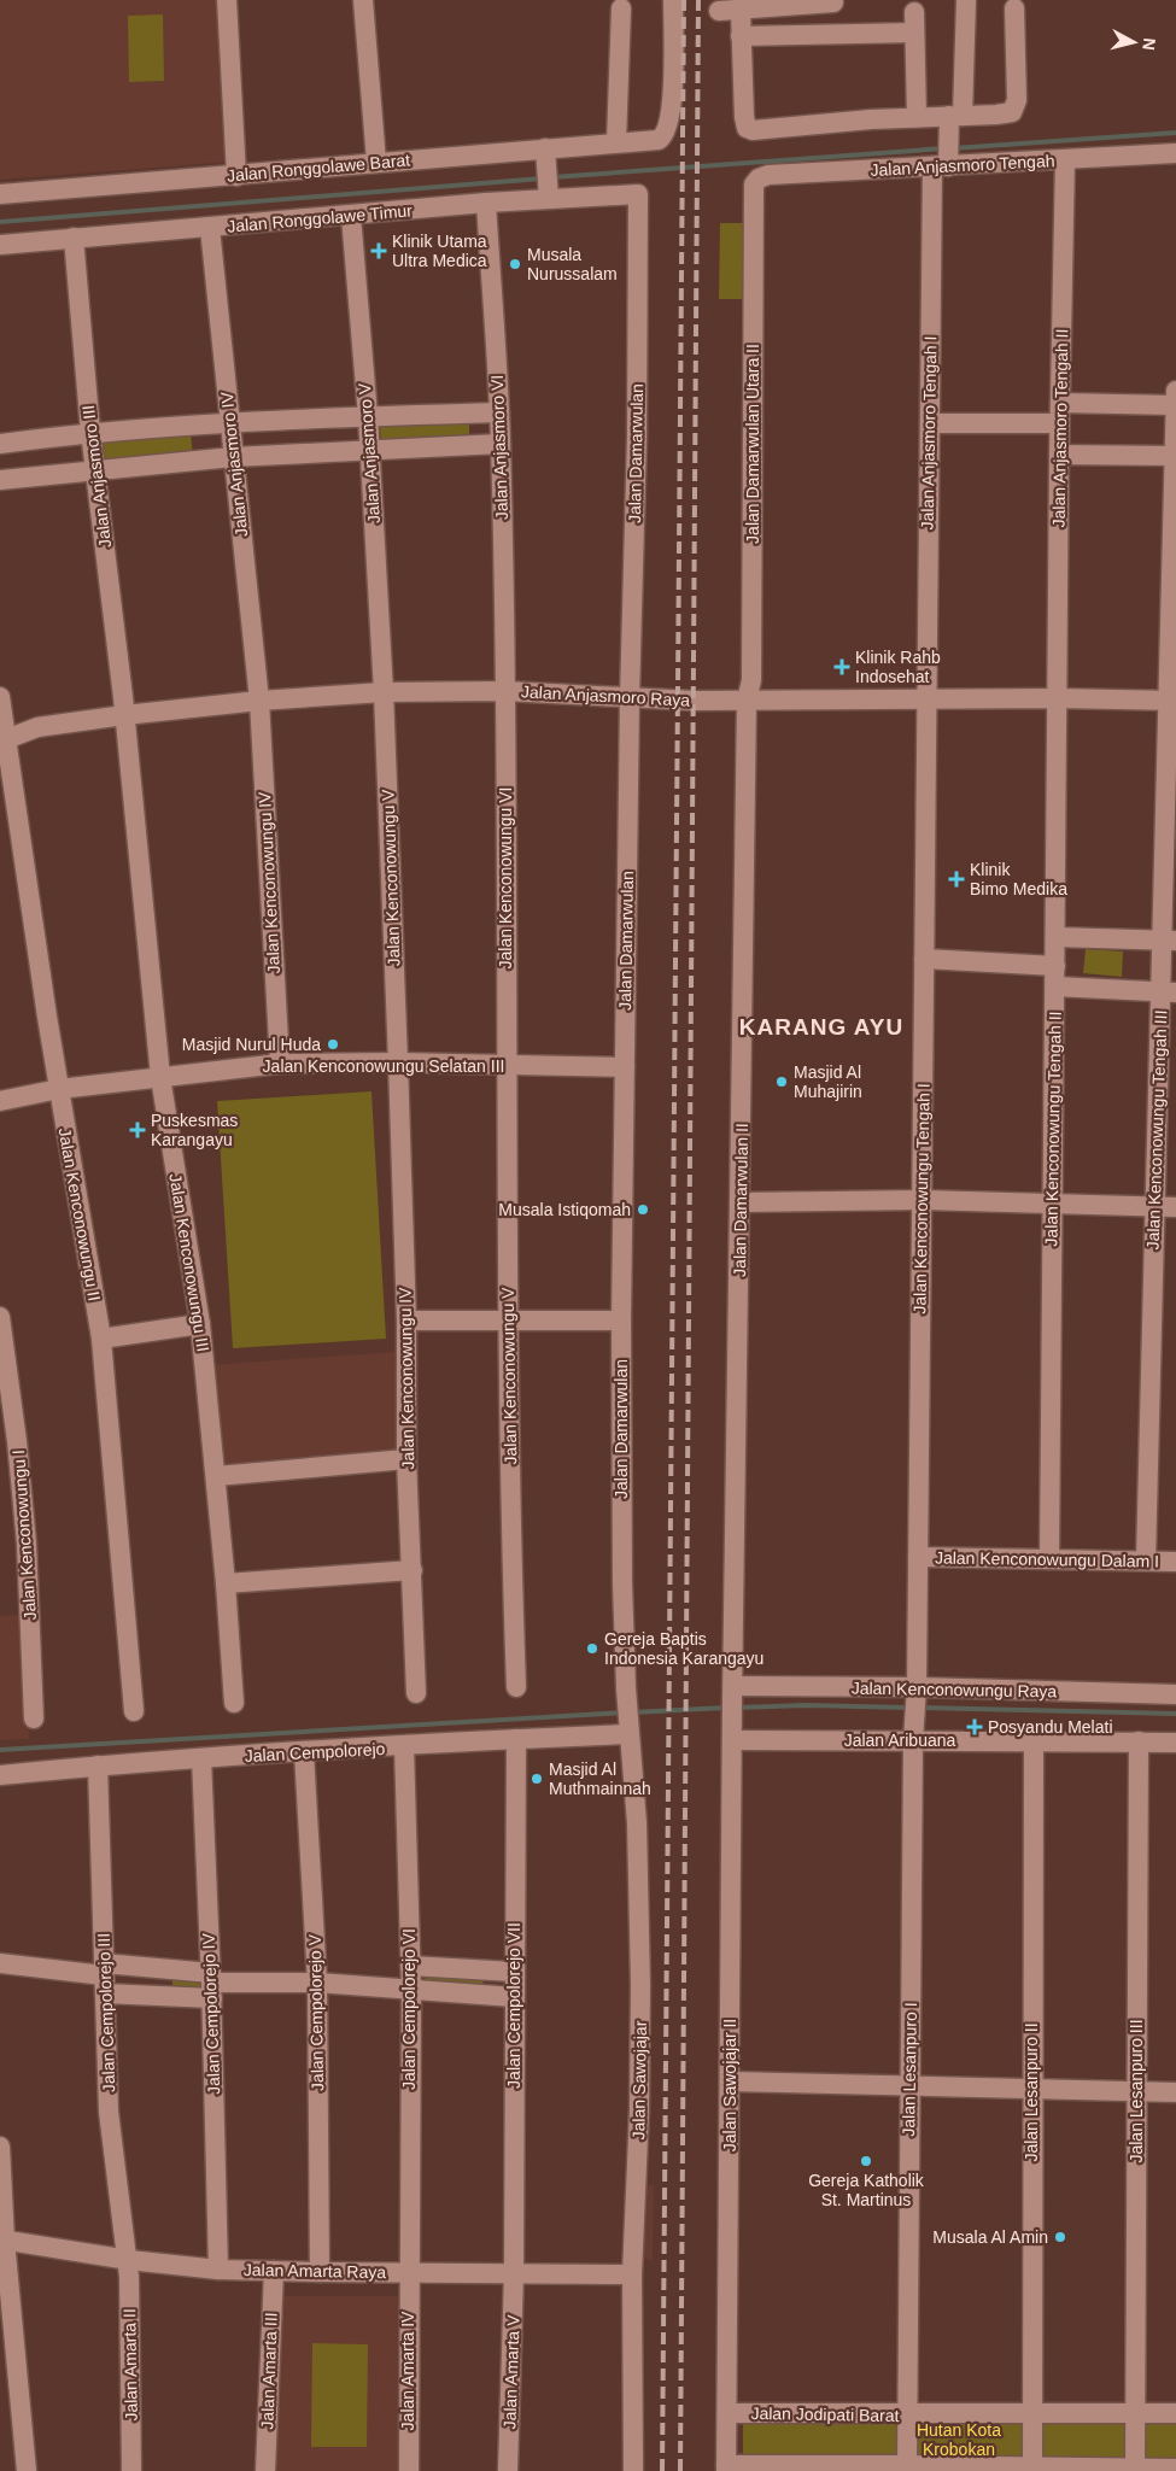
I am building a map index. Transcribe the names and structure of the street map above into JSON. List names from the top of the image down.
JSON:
{
  "streets": {
    "street": [
      "Jalan Anjasmoro Tengah",
      "Jalan Ronggolawe Barat",
      "Jalan Ronggolawe Timur",
      "Jalan Anjasmoro Tengah II",
      "Jalan Anjasmoro Tengah I",
      "Jalan Damarwulan Utara II",
      "Jalan Anjasmoro VI",
      "Jalan Anjasmoro V",
      "Jalan Damarwulan",
      "Jalan Anjasmoro IV",
      "Jalan Anjasmoro III",
      "Jalan Anjasmoro Raya",
      "Jalan Kenconowungu V",
      "Jalan Kenconowungu VI",
      "Jalan Kenconowungu IV",
      "Jalan Kenconowungu Selatan III",
      "Jalan Kenconowungu Tengah II",
      "Jalan Kenconowungu Tengah III",
      "Jalan Kenconowungu Tengah I",
      "Jalan Damarwulan II",
      "Jalan Kenconowungu II",
      "Jalan Kenconowungu III",
      "Jalan Kenconowungu I",
      "Jalan Kenconowungu Dalam I",
      "Jalan Kenconowungu Raya",
      "Jalan Aribuana",
      "Jalan Cempolorejo",
      "Jalan Cempolorejo VII",
      "Jalan Cempolorejo VI",
      "Jalan Cempolorejo III",
      "Jalan Cempolorejo V",
      "Jalan Cempolorejo IV",
      "Jalan Lesanpuro I",
      "Jalan Sawojajar",
      "Jalan Sawojajar II",
      "Jalan Lesanpuro III",
      "Jalan Lesanpuro II",
      "Jalan Amarta Raya",
      "Jalan Amarta II",
      "Jalan Amarta III",
      "Jalan Amarta IV",
      "Jalan Amarta V",
      "Jalan Jodipati Barat"
    ]
  },
  "crossings": [
    ["Jalan Anjasmoro Tengah", "Jalan Anjasmoro Tengah II"],
    ["Jalan Anjasmoro Tengah", "Jalan Anjasmoro Tengah I"],
    ["Jalan Anjasmoro Tengah", "Jalan Damarwulan Utara II"],
    ["Jalan Ronggolawe Timur", "Jalan Anjasmoro VI"],
    ["Jalan Ronggolawe Timur", "Jalan Anjasmoro V"],
    ["Jalan Ronggolawe Timur", "Jalan Damarwulan"],
    ["Jalan Ronggolawe Timur", "Jalan Anjasmoro IV"],
    ["Jalan Ronggolawe Timur", "Jalan Anjasmoro III"],
    ["Jalan Anjasmoro Tengah II", "Jalan Anjasmoro Raya"],
    ["Jalan Anjasmoro Tengah II", "Jalan Kenconowungu Tengah II"],
    ["Jalan Anjasmoro Tengah I", "Jalan Anjasmoro Raya"],
    ["Jalan Anjasmoro Tengah I", "Jalan Kenconowungu Tengah I"],
    ["Jalan Damarwulan Utara II", "Jalan Anjasmoro Raya"],
    ["Jalan Damarwulan Utara II", "Jalan Damarwulan II"],
    ["Jalan Anjasmoro VI", "Jalan Anjasmoro Raya"],
    ["Jalan Anjasmoro VI", "Jalan Kenconowungu VI"],
    ["Jalan Anjasmoro V", "Jalan Anjasmoro Raya"],
    ["Jalan Anjasmoro V", "Jalan Kenconowungu V"],
    ["Jalan Damarwulan", "Jalan Anjasmoro Raya"],
    ["Jalan Damarwulan", "Jalan Kenconowungu Selatan III"],
    ["Jalan Damarwulan", "Jalan Sawojajar"],
    ["Jalan Anjasmoro IV", "Jalan Anjasmoro Raya"],
    ["Jalan Anjasmoro IV", "Jalan Kenconowungu IV"],
    ["Jalan Anjasmoro III", "Jalan Anjasmoro Raya"],
    ["Jalan Anjasmoro III", "Jalan Kenconowungu III"],
    ["Jalan Anjasmoro Raya", "Jalan Kenconowungu V"],
    ["Jalan Anjasmoro Raya", "Jalan Kenconowungu VI"],
    ["Jalan Anjasmoro Raya", "Jalan Kenconowungu IV"],
    ["Jalan Anjasmoro Raya", "Jalan Kenconowungu Tengah II"],
    ["Jalan Anjasmoro Raya", "Jalan Kenconowungu Tengah III"],
    ["Jalan Anjasmoro Raya", "Jalan Kenconowungu Tengah I"],
    ["Jalan Anjasmoro Raya", "Jalan Damarwulan II"],
    ["Jalan Anjasmoro Raya", "Jalan Kenconowungu II"],
    ["Jalan Anjasmoro Raya", "Jalan Kenconowungu III"],
    ["Jalan Kenconowungu V", "Jalan Kenconowungu VI"],
    ["Jalan Kenconowungu V", "Jalan Kenconowungu IV"],
    ["Jalan Kenconowungu V", "Jalan Kenconowungu Selatan III"],
    ["Jalan Kenconowungu VI", "Jalan Kenconowungu Selatan III"],
    ["Jalan Kenconowungu IV", "Jalan Kenconowungu Selatan III"],
    ["Jalan Kenconowungu Selatan III", "Jalan Kenconowungu II"],
    ["Jalan Kenconowungu Selatan III", "Jalan Kenconowungu III"],
    ["Jalan Kenconowungu Tengah II", "Jalan Kenconowungu Dalam I"],
    ["Jalan Kenconowungu Tengah III", "Jalan Kenconowungu Dalam I"],
    ["Jalan Kenconowungu Tengah I", "Jalan Kenconowungu Dalam I"],
    ["Jalan Kenconowungu Tengah I", "Jalan Kenconowungu Raya"],
    ["Jalan Kenconowungu Tengah I", "Jalan Lesanpuro I"],
    ["Jalan Damarwulan II", "Jalan Kenconowungu Raya"],
    ["Jalan Damarwulan II", "Jalan Sawojajar II"],
    ["Jalan Kenconowungu Raya", "Jalan Lesanpuro I"],
    ["Jalan Kenconowungu Raya", "Jalan Sawojajar II"],
    ["Jalan Aribuana", "Jalan Lesanpuro I"],
    ["Jalan Aribuana", "Jalan Sawojajar II"],
    ["Jalan Aribuana", "Jalan Lesanpuro III"],
    ["Jalan Aribuana", "Jalan Lesanpuro II"],
    ["Jalan Cempolorejo", "Jalan Cempolorejo VII"],
    ["Jalan Cempolorejo", "Jalan Cempolorejo VI"],
    ["Jalan Cempolorejo", "Jalan Cempolorejo III"],
    ["Jalan Cempolorejo", "Jalan Cempolorejo V"],
    ["Jalan Cempolorejo", "Jalan Cempolorejo IV"],
    ["Jalan Cempolorejo", "Jalan Sawojajar"],
    ["Jalan Cempolorejo VII", "Jalan Amarta Raya"],
    ["Jalan Cempolorejo VII", "Jalan Amarta V"],
    ["Jalan Cempolorejo VI", "Jalan Amarta Raya"],
    ["Jalan Cempolorejo VI", "Jalan Amarta IV"],
    ["Jalan Cempolorejo III", "Jalan Amarta Raya"],
    ["Jalan Cempolorejo III", "Jalan Amarta II"],
    ["Jalan Cempolorejo V", "Jalan Amarta Raya"],
    ["Jalan Cempolorejo IV", "Jalan Amarta Raya"],
    ["Jalan Lesanpuro I", "Jalan Jodipati Barat"],
    ["Jalan Sawojajar", "Jalan Amarta Raya"],
    ["Jalan Sawojajar II", "Jalan Jodipati Barat"],
    ["Jalan Lesanpuro III", "Jalan Jodipati Barat"],
    ["Jalan Lesanpuro II", "Jalan Jodipati Barat"],
    ["Jalan Amarta Raya", "Jalan Amarta II"],
    ["Jalan Amarta Raya", "Jalan Amarta III"],
    ["Jalan Amarta Raya", "Jalan Amarta IV"],
    ["Jalan Amarta Raya", "Jalan Amarta V"]
  ],
  "districts": ["KARANG AYU"],
  "parks": ["Hutan Kota Krobokan"],
  "places": {
    "health": [
      "Klinik Utama Ultra Medica",
      "Klinik Rahb Indosehat",
      "Klinik Bimo Medika",
      "Puskesmas Karangayu",
      "Posyandu Melati"
    ],
    "other": [
      "Musala Nurussalam",
      "Masjid Nurul Huda",
      "Masjid Al Muhajirin",
      "Musala Istiqomah",
      "Gereja Baptis Indonesia Karangayu",
      "Masjid Al Muthmainnah",
      "Gereja Katholik St. Martinus",
      "Musala Al Amin"
    ]
  },
  "north": "right"
}
